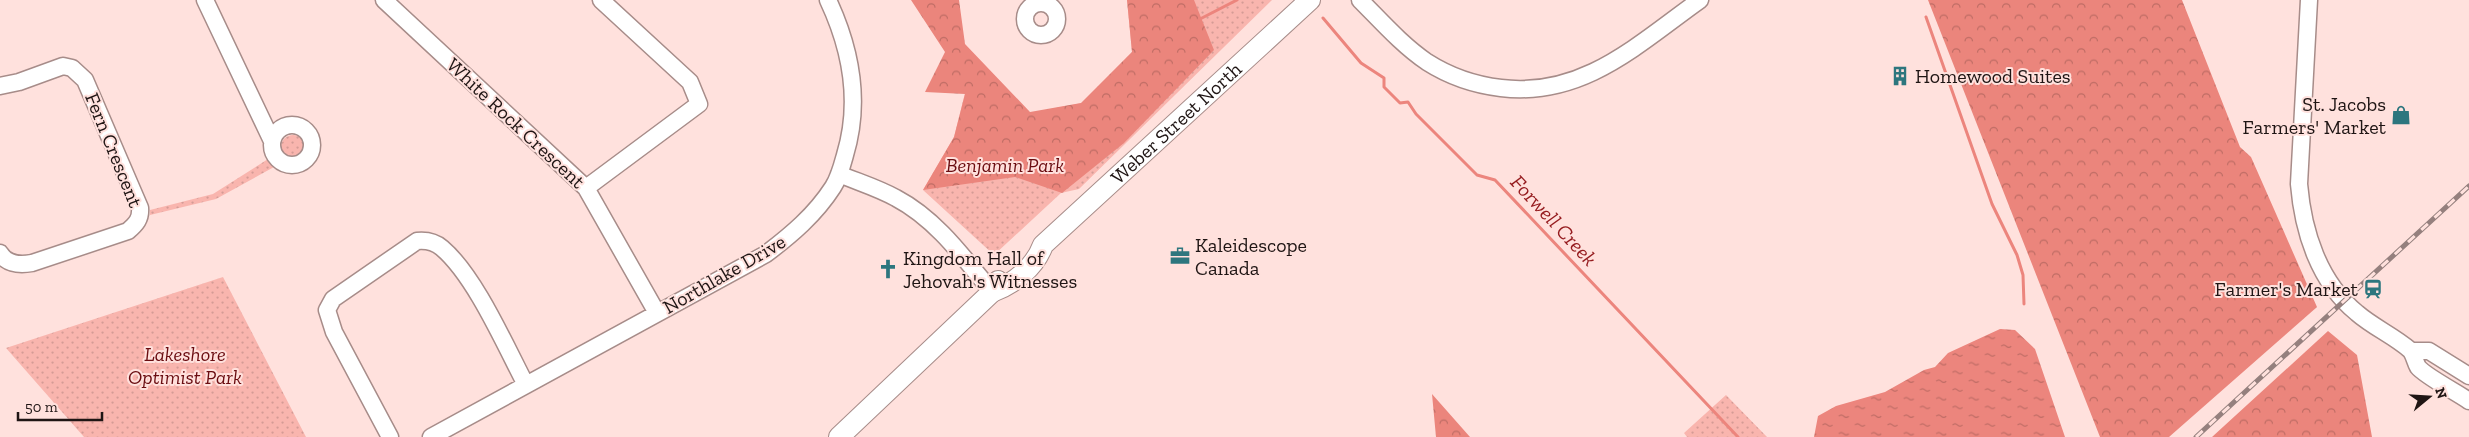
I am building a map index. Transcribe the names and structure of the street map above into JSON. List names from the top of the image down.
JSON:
{
  "streets": {
    "main road": ["Weber Street North"],
    "street": ["White Rock Crescent", "Fern Crescent", "Northlake Drive"]
  },
  "crossings": [
    ["White Rock Crescent", "Northlake Drive"]
  ],
  "water": ["Forwell Creek"],
  "parks": ["Benjamin Park", "Lakeshore Optimist Park"],
  "places": {
    "building": ["Homewood Suites"],
    "shop": ["St. Jacobs Farmers' Market"],
    "office": ["Kaleidescope Canada"],
    "church": ["Kingdom Hall of Jehovah's Witnesses"],
    "station": ["Farmer's Market"]
  },
  "scale_bar": "50 m",
  "north": "right"
}
